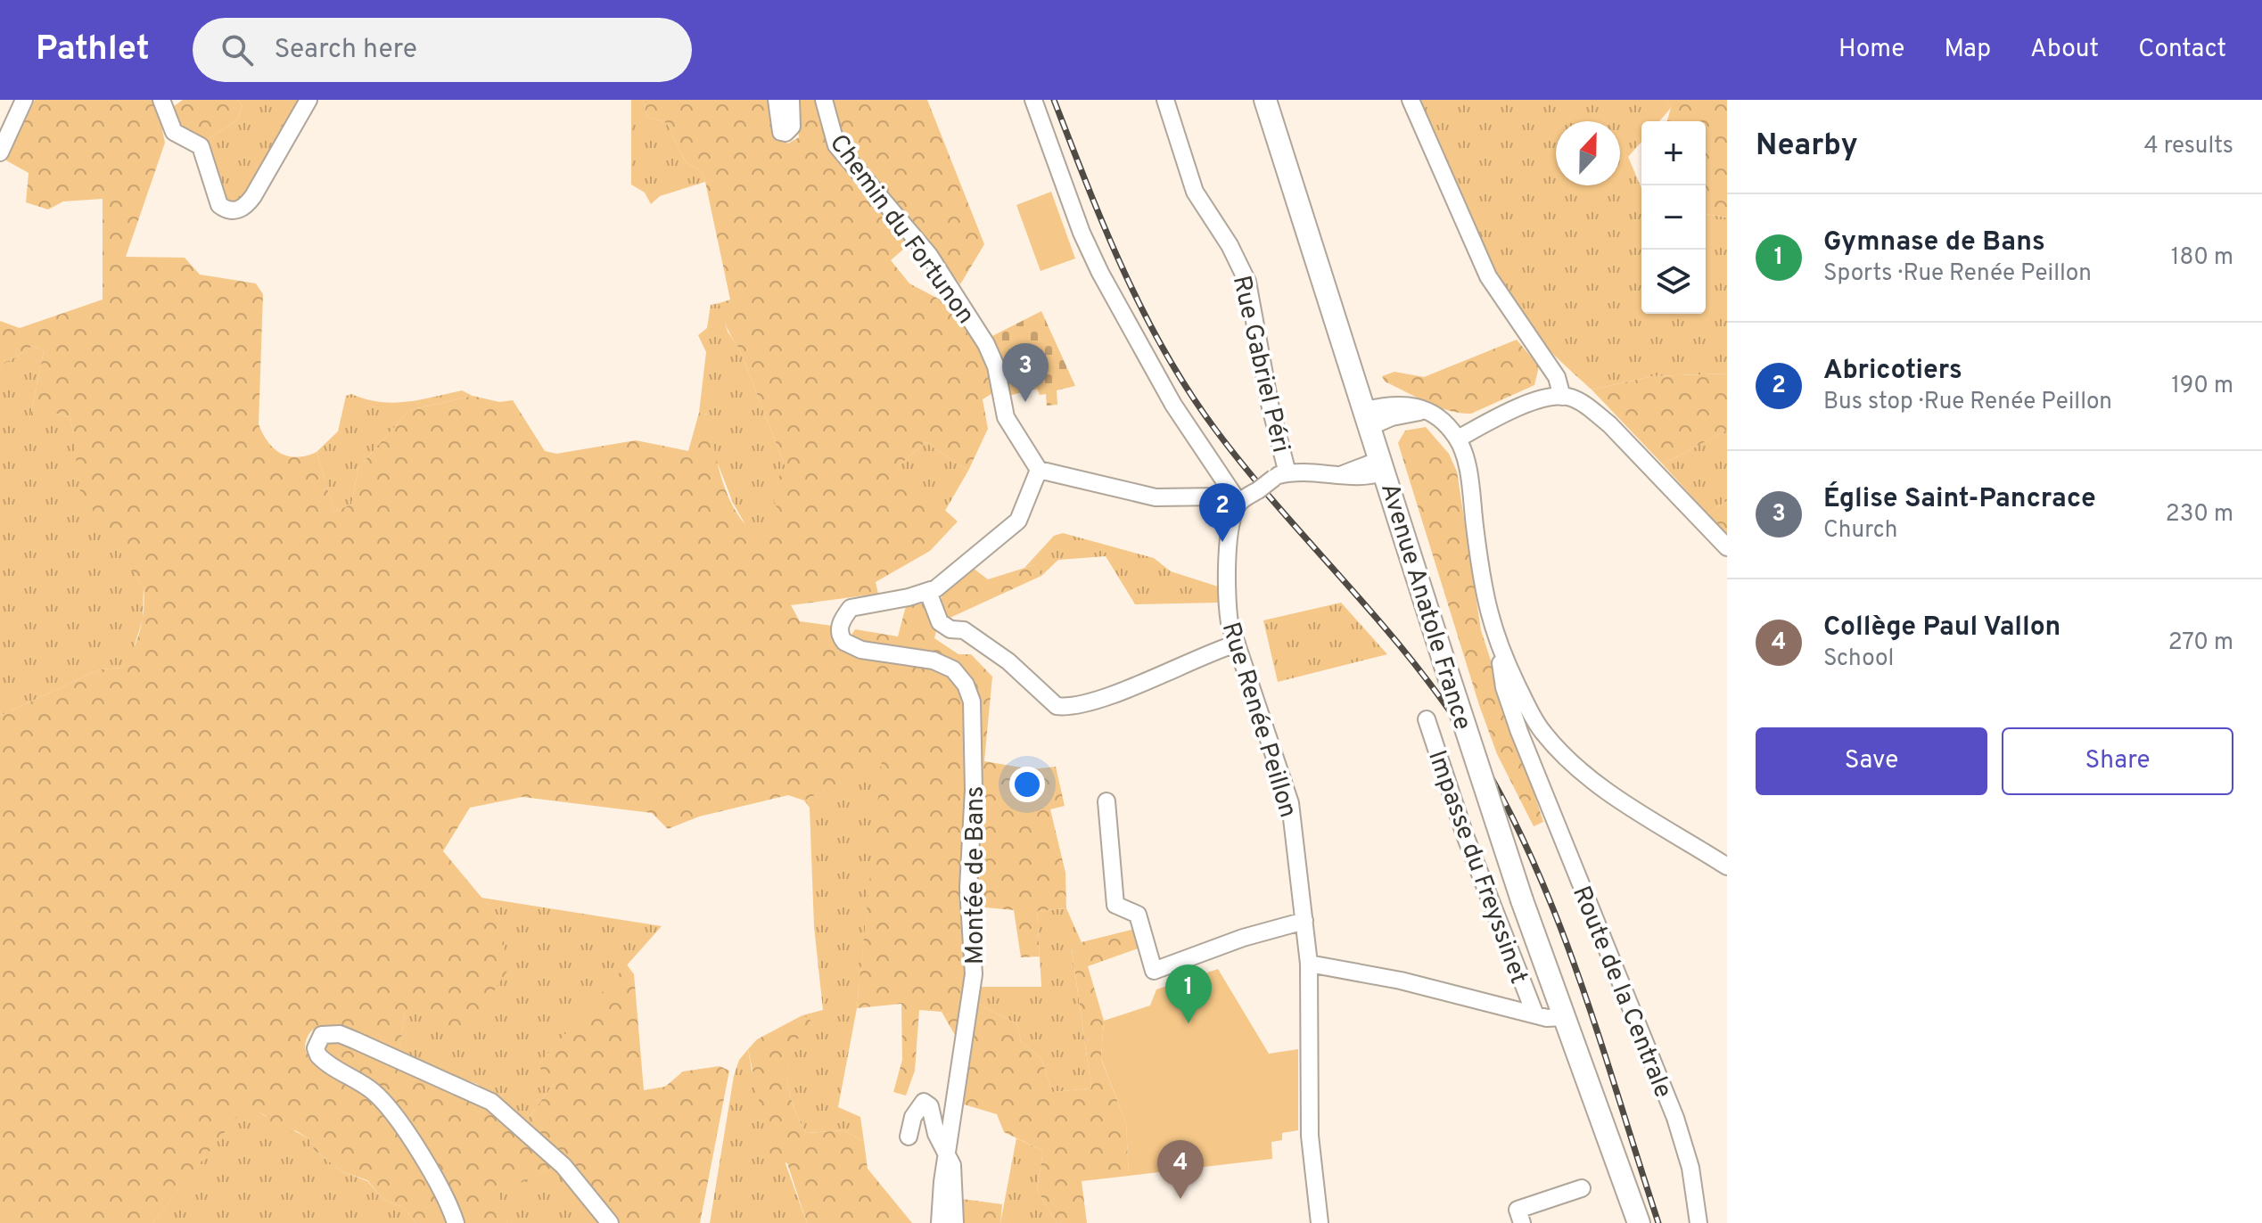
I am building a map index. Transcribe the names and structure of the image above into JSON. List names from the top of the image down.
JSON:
{
  "streets": {
    "main road": ["Avenue Anatole France"],
    "street": [
      "Chemin du Fortunon",
      "Rue Gabriel Péri",
      "Rue Renée Peillon",
      "Impasse du Freyssinet",
      "Montée de Bans",
      "Route de la Centrale"
    ]
  },
  "north": "top",
  "page": {
    "header": "Pathlet",
    "search": "Search here",
    "nav": [
      "Home",
      "Map",
      "About",
      "Contact"
    ],
    "heading": ["Nearby", "4 results"],
    "map_buttons": ["+", "−"],
    "list": [
      {
        "mark": "1",
        "name": "Gymnase de Bans",
        "note": "Sports · Rue Renée Peillon",
        "value": "180 m"
      },
      {
        "mark": "2",
        "name": "Abricotiers",
        "note": "Bus stop · Rue Renée Peillon",
        "value": "190 m"
      },
      {
        "mark": "3",
        "name": "Église Saint-Pancrace",
        "note": "Church",
        "value": "230 m"
      },
      {
        "mark": "4",
        "name": "Collège Paul Vallon",
        "note": "School",
        "value": "270 m"
      }
    ],
    "pins": [
      "3",
      "2",
      "1",
      "4"
    ],
    "buttons": ["Save", "Share"]
  }
}
